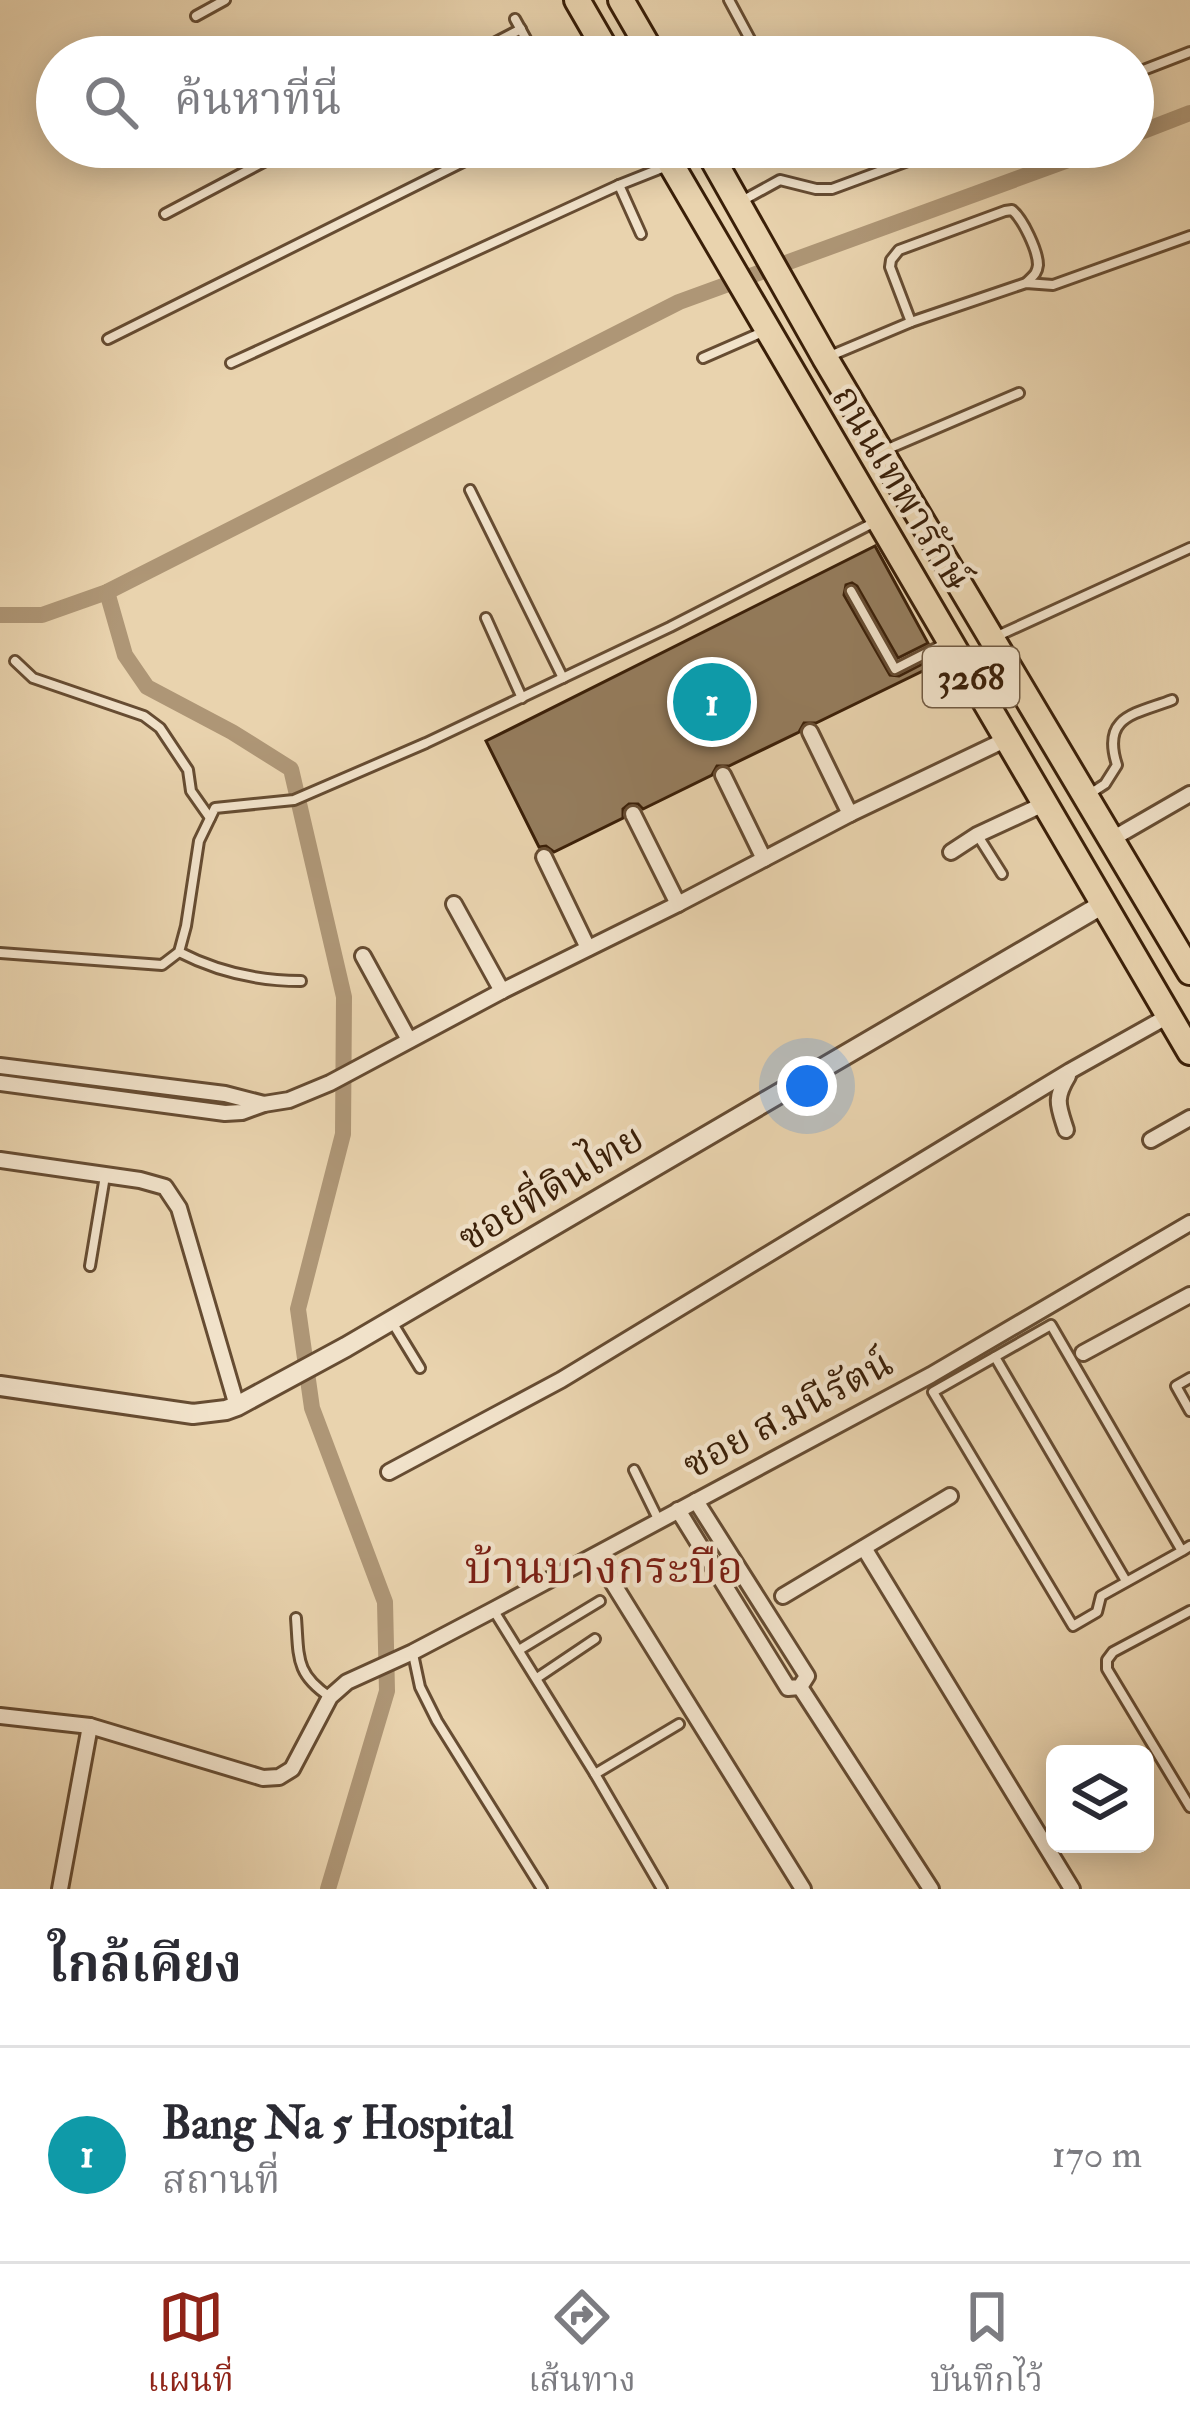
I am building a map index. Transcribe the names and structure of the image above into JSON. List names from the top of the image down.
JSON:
{
  "streets": {
    "main road": ["ถนนเทพารักษ์", "3268"],
    "street": ["ซอยที่ดินไทย", "ซอย ส.มนีรัตน์"]
  },
  "crossings": [
    ["ถนนเทพารักษ์", "ซอยที่ดินไทย"]
  ],
  "districts": ["บ้านบางกระบือ"],
  "page": {
    "search": "ค้นหาที่นี่",
    "pins": "1",
    "heading": "ใกล้เคียง",
    "list": [
      {
        "mark": "1",
        "name": "Bang Na 5 Hospital",
        "note": "สถานที่",
        "value": "170 m"
      }
    ],
    "nav": ["แผนที่", "เส้นทาง", "บันทึกไว้"]
  }
}
